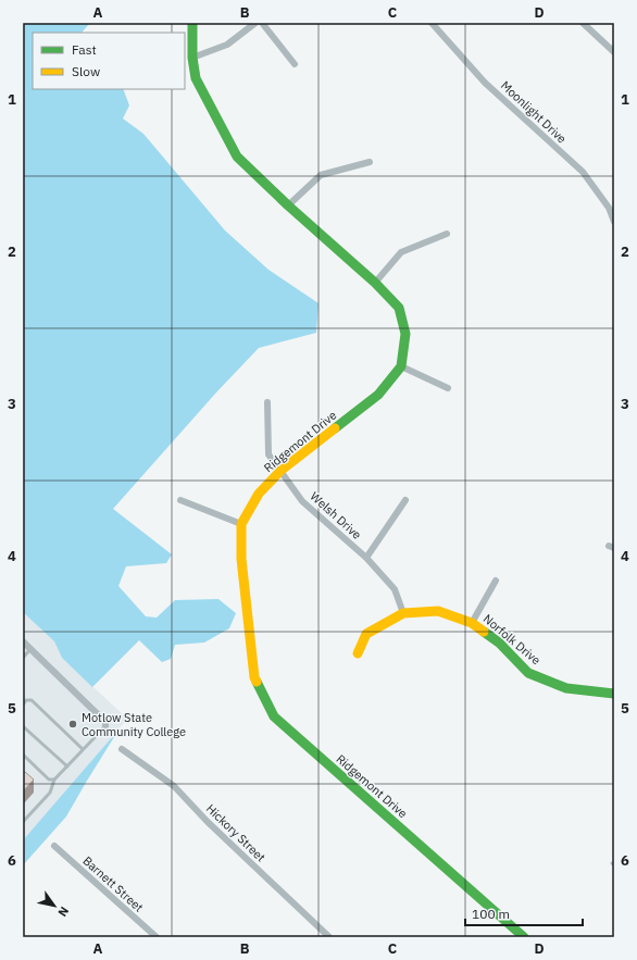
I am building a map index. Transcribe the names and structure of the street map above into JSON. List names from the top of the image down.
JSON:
{
  "streets": {
    "street": [
      "Moonlight Drive",
      "Ridgemont Drive",
      "Welsh Drive",
      "Norfolk Drive",
      "Hickory Street",
      "Barnett Street"
    ]
  },
  "crossings": [
    ["Ridgemont Drive", "Welsh Drive"],
    ["Welsh Drive", "Norfolk Drive"]
  ],
  "places": ["Motlow State Community College"],
  "legend": ["Fast", "Slow"],
  "scale_bar": "100 m",
  "north": "bottom right",
  "grid": {
    "columns": [
      "A",
      "B",
      "C",
      "D"
    ],
    "rows": [
      "1",
      "2",
      "3",
      "4",
      "5",
      "6"
    ]
  }
}
